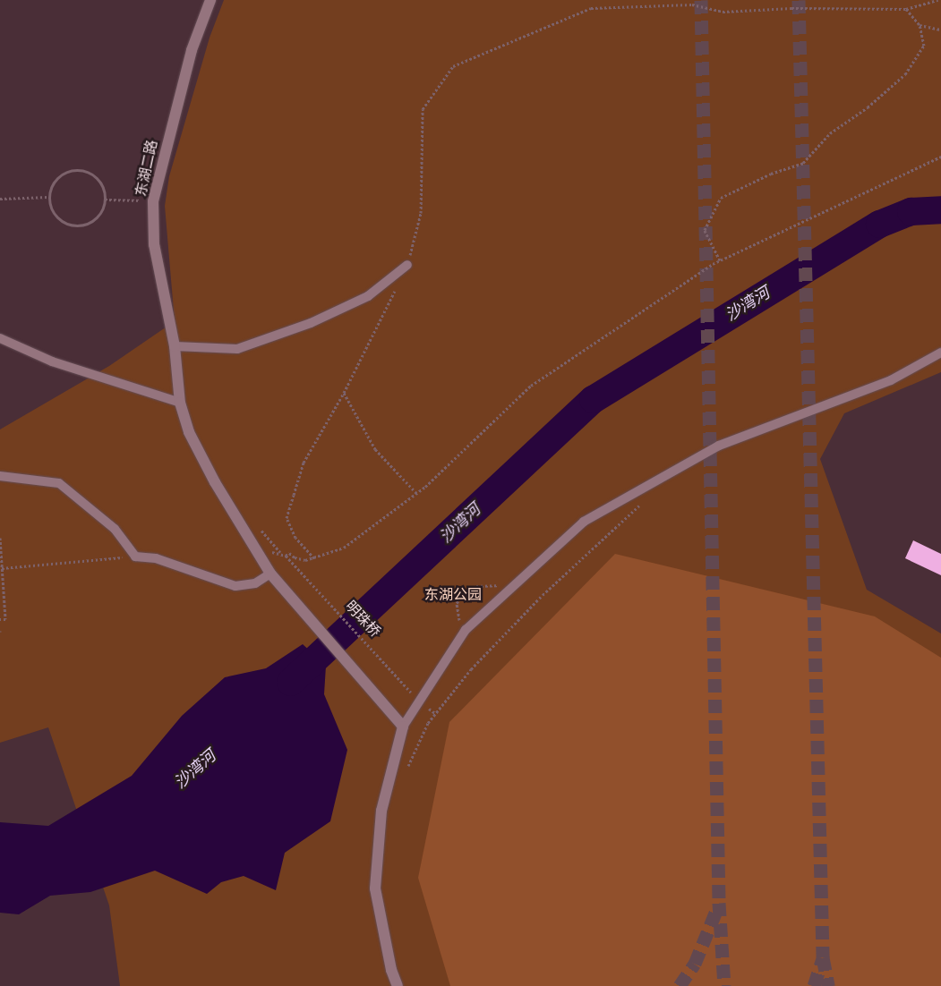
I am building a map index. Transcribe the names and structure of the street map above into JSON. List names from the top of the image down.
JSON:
{
  "streets": {
    "street": ["东湖二路"],
    "path": ["明珠桥"]
  },
  "water": ["沙湾河"],
  "parks": ["东湖公园"]
}
